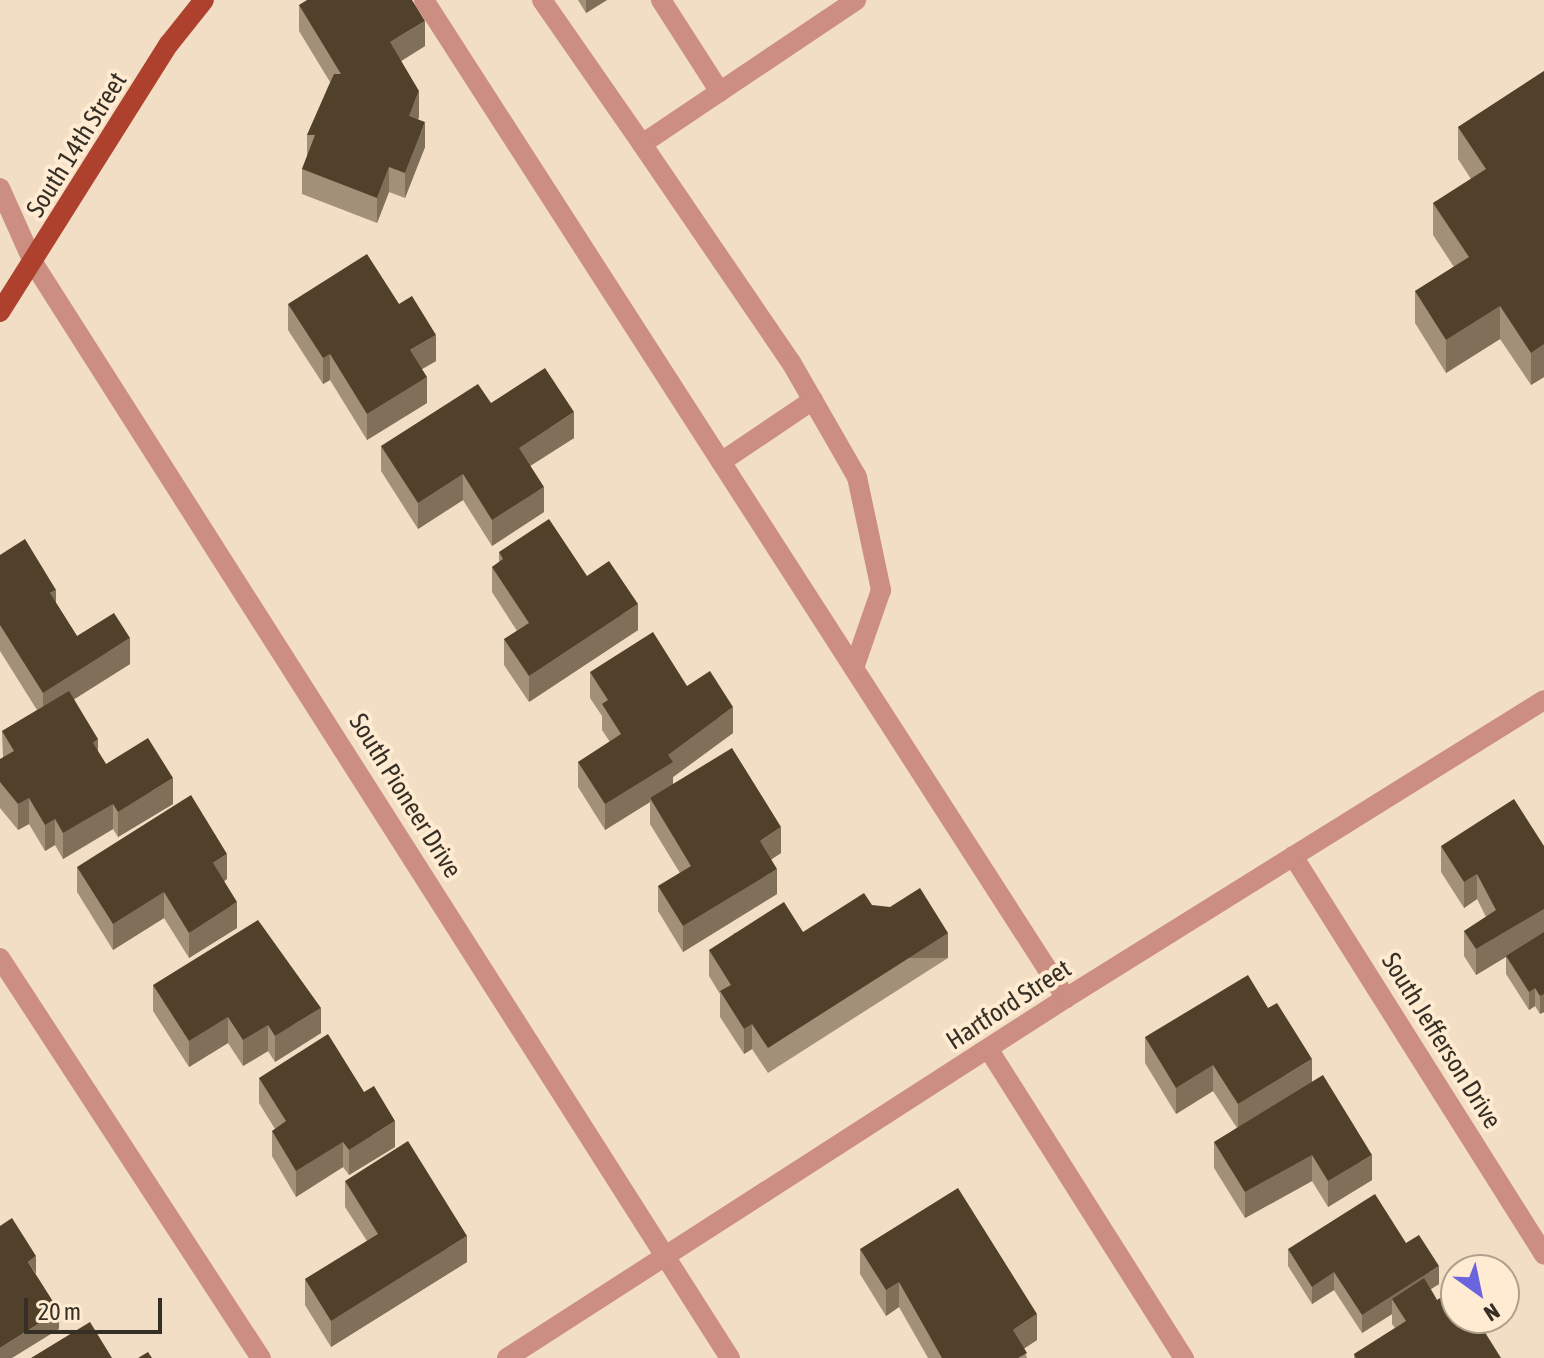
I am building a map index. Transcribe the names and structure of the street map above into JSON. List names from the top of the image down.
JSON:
{
  "streets": {
    "main road": ["South 14th Street"],
    "street": ["South Pioneer Drive", "Hartford Street", "South Jefferson Drive"]
  },
  "crossings": [
    ["South 14th Street", "South Pioneer Drive"],
    ["South Pioneer Drive", "Hartford Street"],
    ["Hartford Street", "South Jefferson Drive"]
  ],
  "scale_bar": "20 m",
  "north": "bottom right"
}
